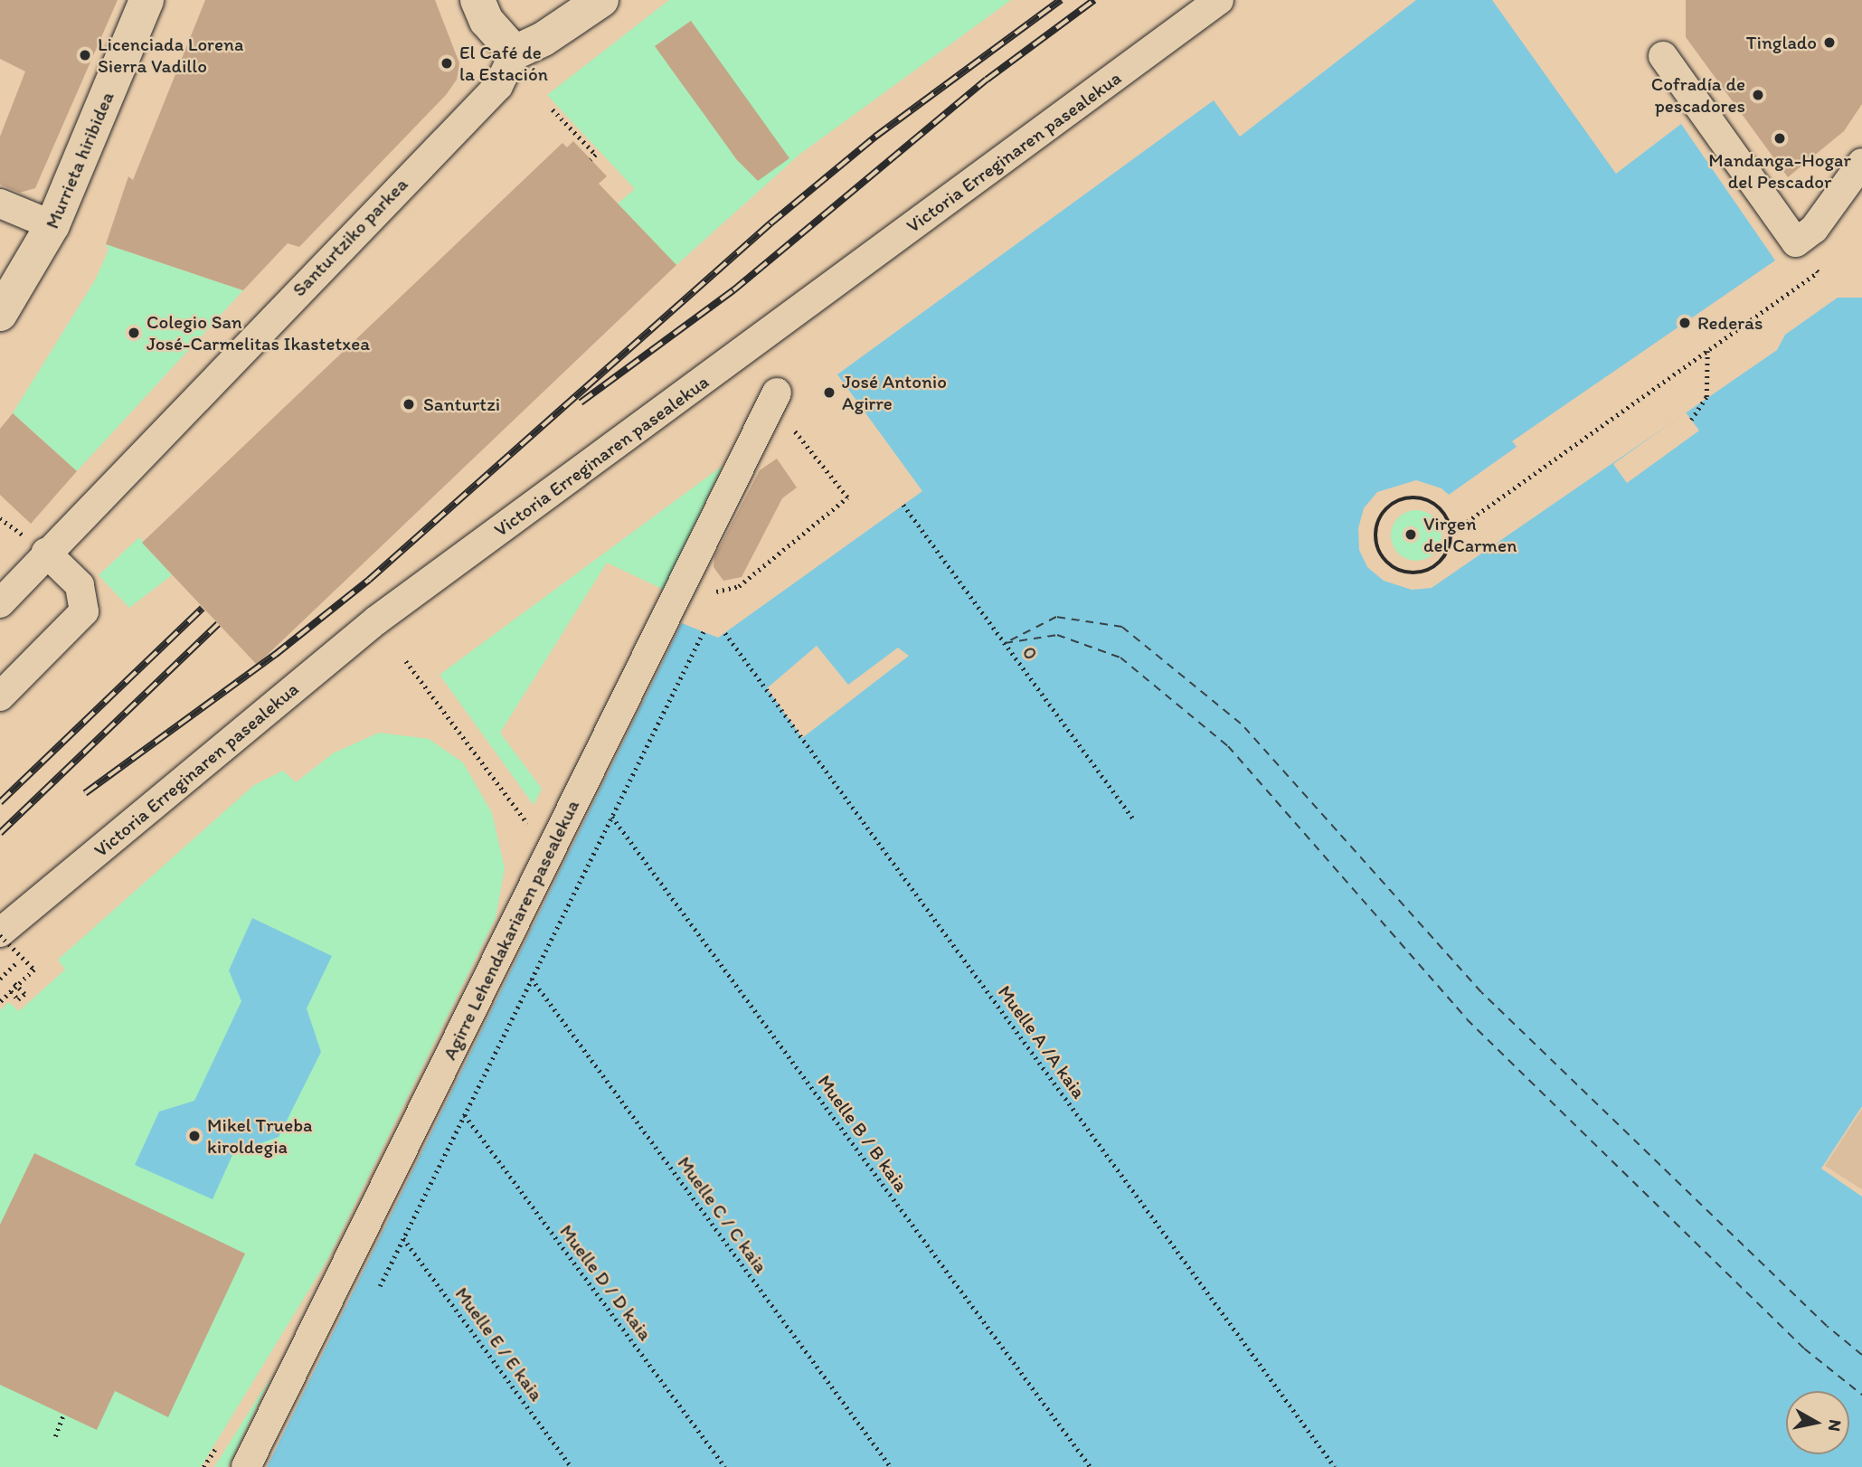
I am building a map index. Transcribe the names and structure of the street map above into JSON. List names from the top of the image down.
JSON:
{
  "streets": {
    "street": [
      "Victoria Erreginaren pasealekua",
      "Murrieta hiribidea",
      "Santurtziko parkea",
      "Agirre Lehendakariaren pasealekua"
    ],
    "path": [
      "0",
      "Muelle A /A kaia",
      "Muelle B / B kaia",
      "Muelle C / C kaia",
      "Muelle D / D kaia",
      "Muelle E / E kaia"
    ]
  },
  "places": [
    "Tinglado",
    "Licenciada Lorena Sierra Vadillo",
    "El Café de la Estación",
    "Cofradía de pescadores",
    "Mandanga-Hogar del Pescador",
    "Rederas",
    "Colegio San José-Carmelitas Ikastetxea",
    "José Antonio Agirre",
    "Santurtzi",
    "Virgen del Carmen",
    "Mikel Trueba kiroldegia"
  ],
  "north": "right"
}
